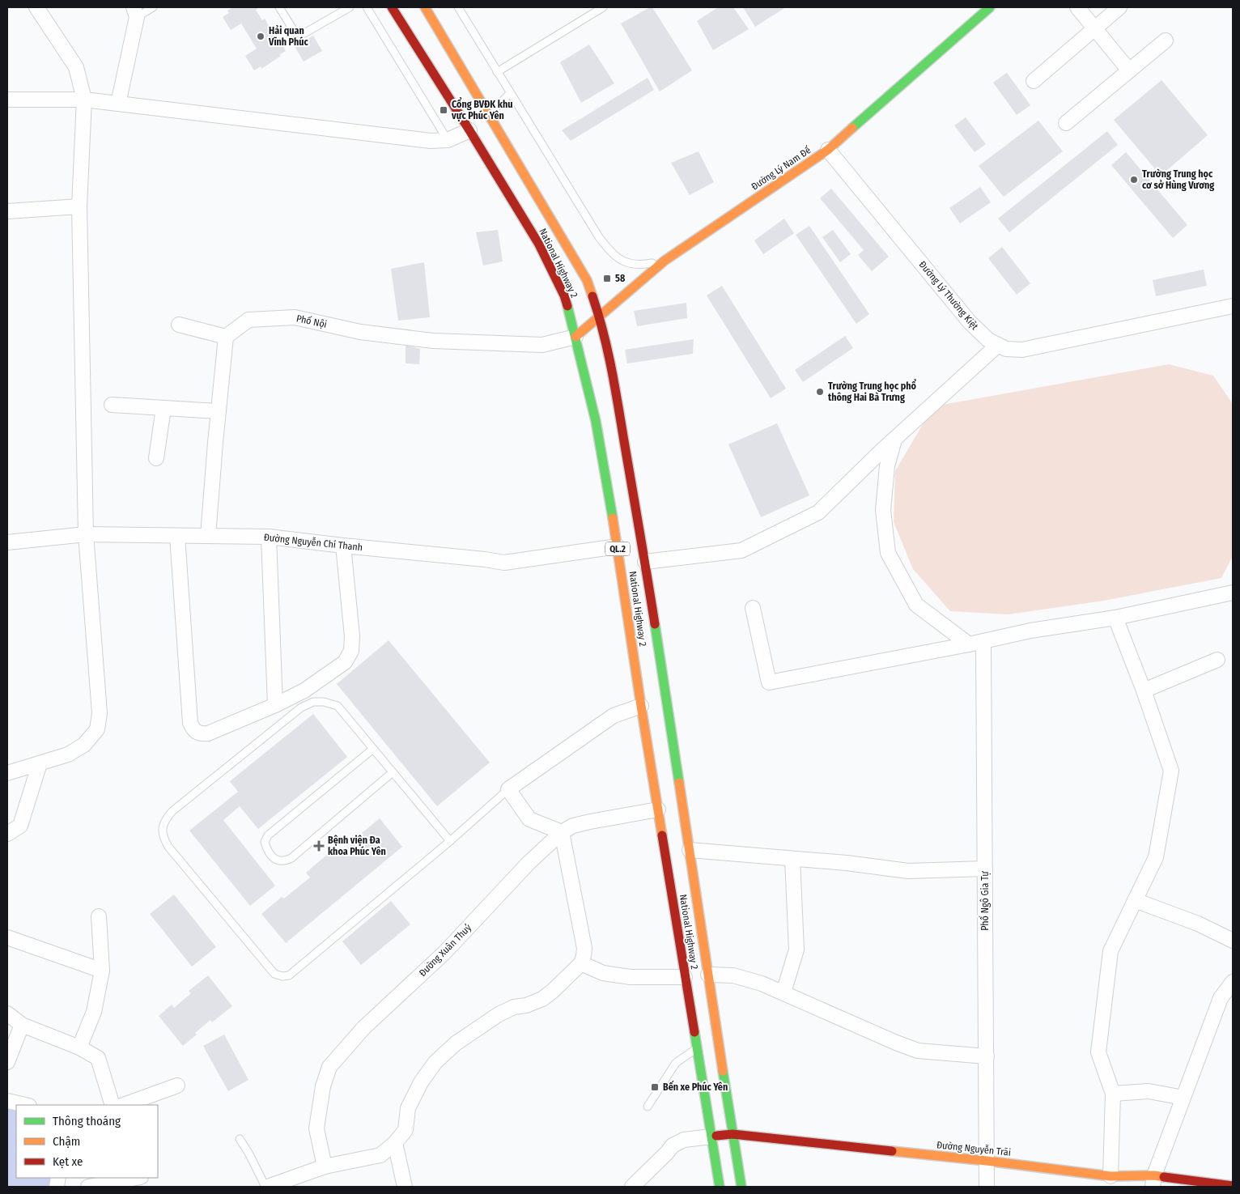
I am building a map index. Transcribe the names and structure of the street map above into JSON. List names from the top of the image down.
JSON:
{
  "streets": {
    "main road": [
      "Đường Lý Nam Đế",
      "National Highway 2",
      "QL.2",
      "Đường Nguyễn Trãi"
    ],
    "street": [
      "Đường Lý Thường Kiệt",
      "Phố Nội",
      "Đường Nguyễn Chí Thanh",
      "Phố Ngô Gia Tự",
      "Đường Xuân Thuỷ"
    ]
  },
  "crossings": [
    ["Đường Lý Nam Đế", "National Highway 2"],
    ["Đường Lý Nam Đế", "Đường Lý Thường Kiệt"],
    ["Đường Lý Nam Đế", "Phố Nội"],
    ["National Highway 2", "Phố Nội"],
    ["National Highway 2", "Đường Nguyễn Chí Thanh"],
    ["National Highway 2", "Đường Xuân Thuỷ"],
    ["National Highway 2", "Đường Nguyễn Trãi"],
    ["Phố Ngô Gia Tự", "Đường Nguyễn Trãi"]
  ],
  "places": {
    "other": ["Hải quan Vĩnh Phúc", "Trường Trung học cơ sở Hùng Vương", "Trường Trung học phổ thông Hai Bà Trưng"],
    "transit": ["Cổng BVĐK khu vực Phúc Yên", "58", "Bến xe Phúc Yên"],
    "health": ["Bệnh viện Đa khoa Phúc Yên"]
  },
  "legend": ["Thông thoáng", "Chậm", "Kẹt xe"]
}
